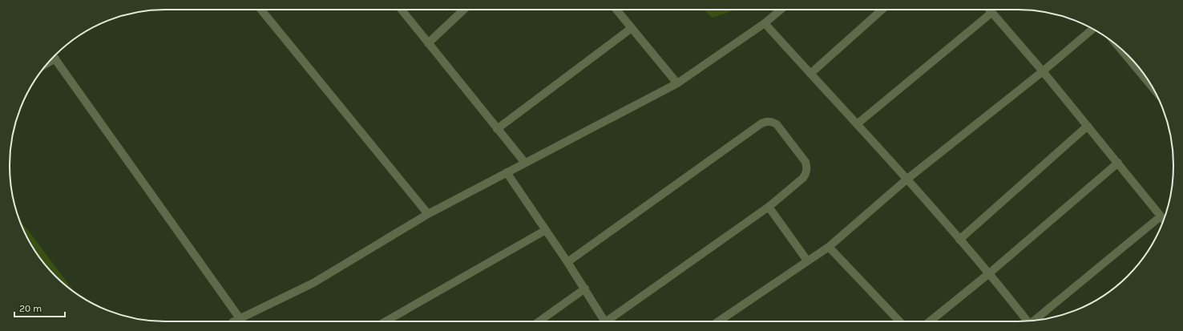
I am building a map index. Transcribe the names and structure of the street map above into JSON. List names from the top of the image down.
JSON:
{
  "scale_bar": "20 m"
}
